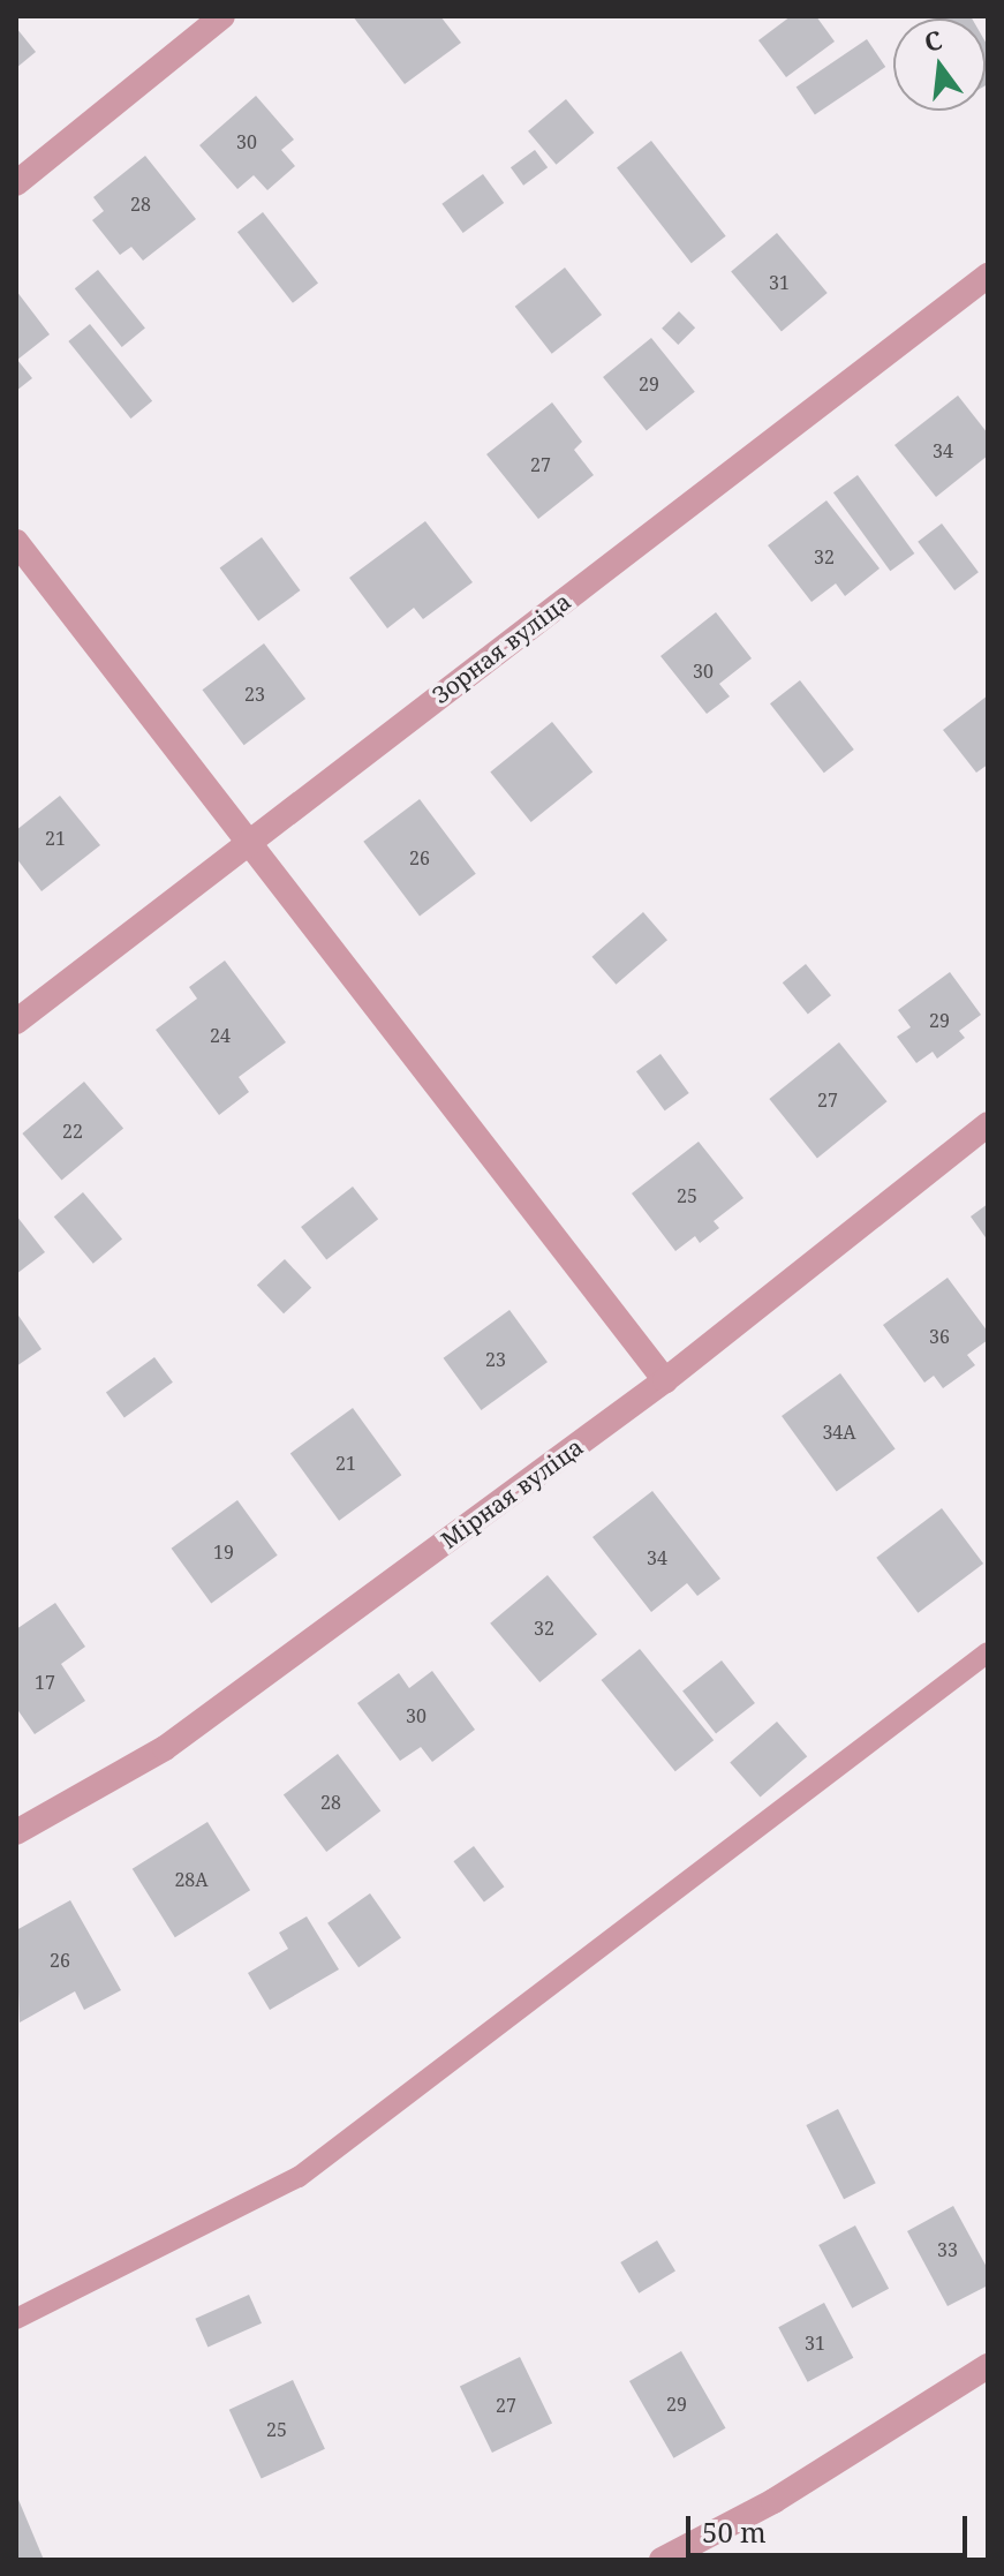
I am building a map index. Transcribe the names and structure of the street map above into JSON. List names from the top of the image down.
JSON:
{
  "streets": {
    "street": ["Зорная вуліца", "Мірная вуліца"]
  },
  "house_numbers": [
    "30",
    "28",
    "31",
    "29",
    "34",
    "27",
    "32",
    "30",
    "23",
    "21",
    "26",
    "29",
    "24",
    "27",
    "22",
    "25",
    "36",
    "23",
    "34А",
    "21",
    "19",
    "34",
    "32",
    "17",
    "30",
    "28",
    "28А",
    "26",
    "33",
    "31",
    "29",
    "27",
    "25"
  ],
  "scale_bar": "50 m",
  "north": "top"
}
